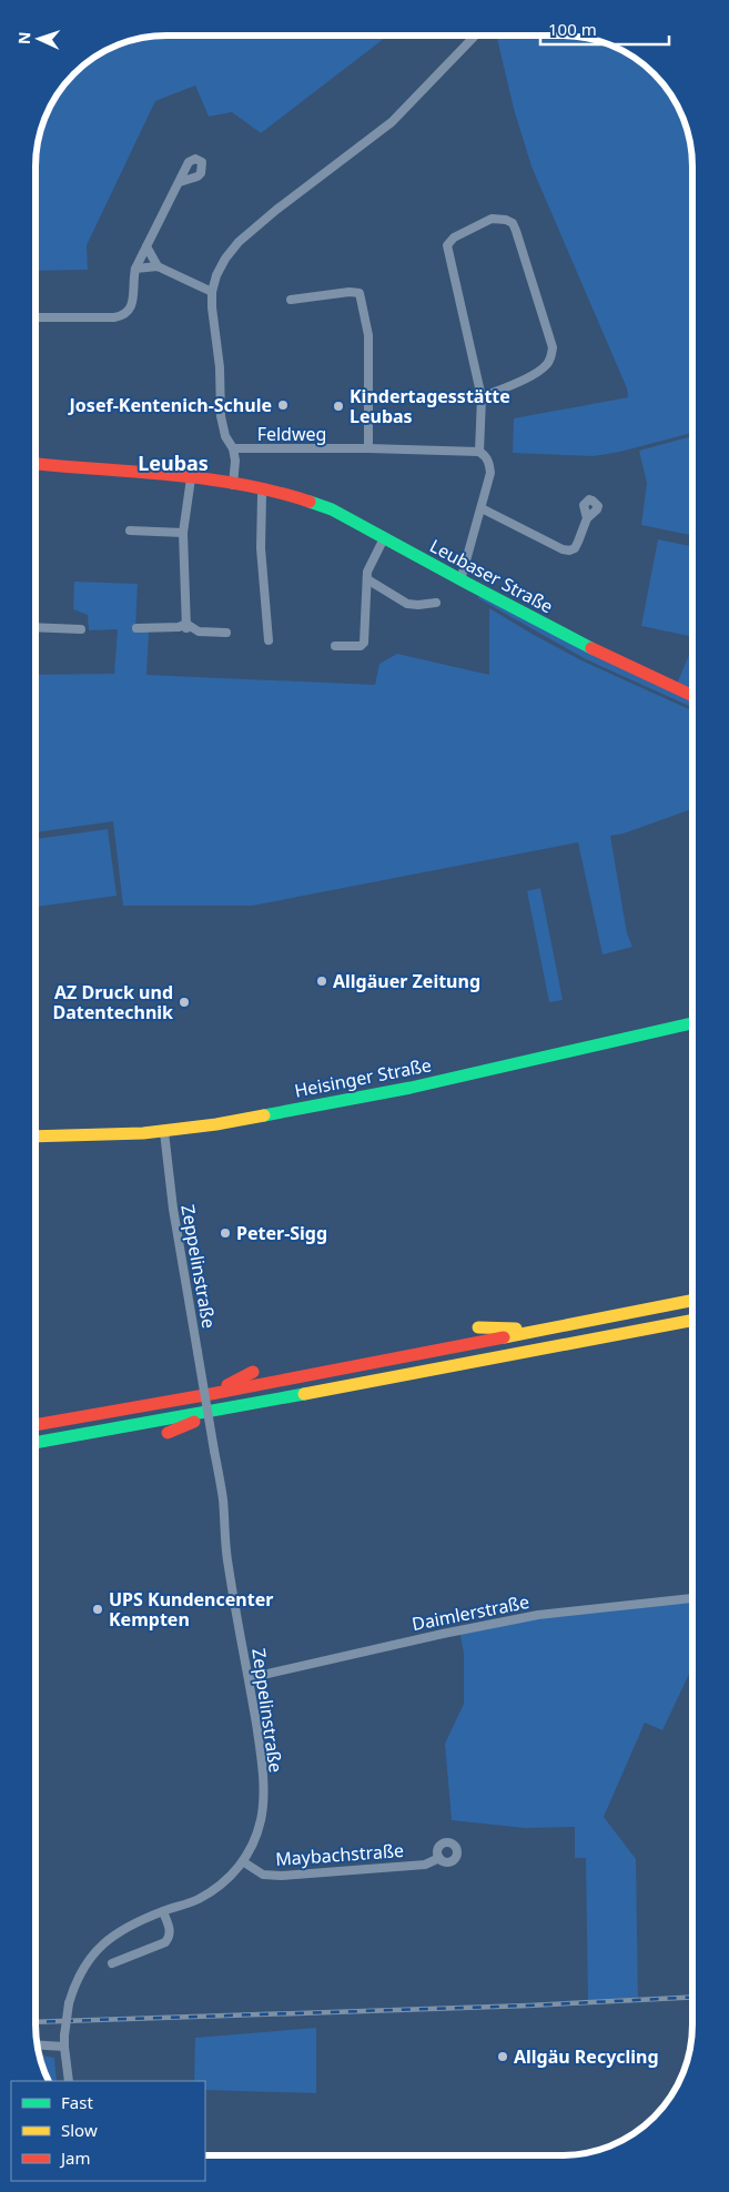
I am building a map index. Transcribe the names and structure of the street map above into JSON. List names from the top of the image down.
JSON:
{
  "streets": {
    "main road": ["Leubaser Straße", "Heisinger Straße"],
    "street": [
      "Feldweg",
      "Zeppelinstraße",
      "Daimlerstraße",
      "Maybachstraße"
    ]
  },
  "crossings": [
    ["Heisinger Straße", "Zeppelinstraße"],
    ["Zeppelinstraße", "Daimlerstraße"],
    ["Zeppelinstraße", "Maybachstraße"]
  ],
  "districts": ["Leubas"],
  "places": [
    "Josef-Kentenich-Schule",
    "Kindertagesstätte Leubas",
    "Allgäuer Zeitung",
    "AZ Druck und Datentechnik",
    "Peter-Sigg",
    "UPS Kundencenter Kempten",
    "Allgäu Recycling"
  ],
  "legend": ["Fast", "Slow", "Jam"],
  "scale_bar": "100 m",
  "north": "left"
}
